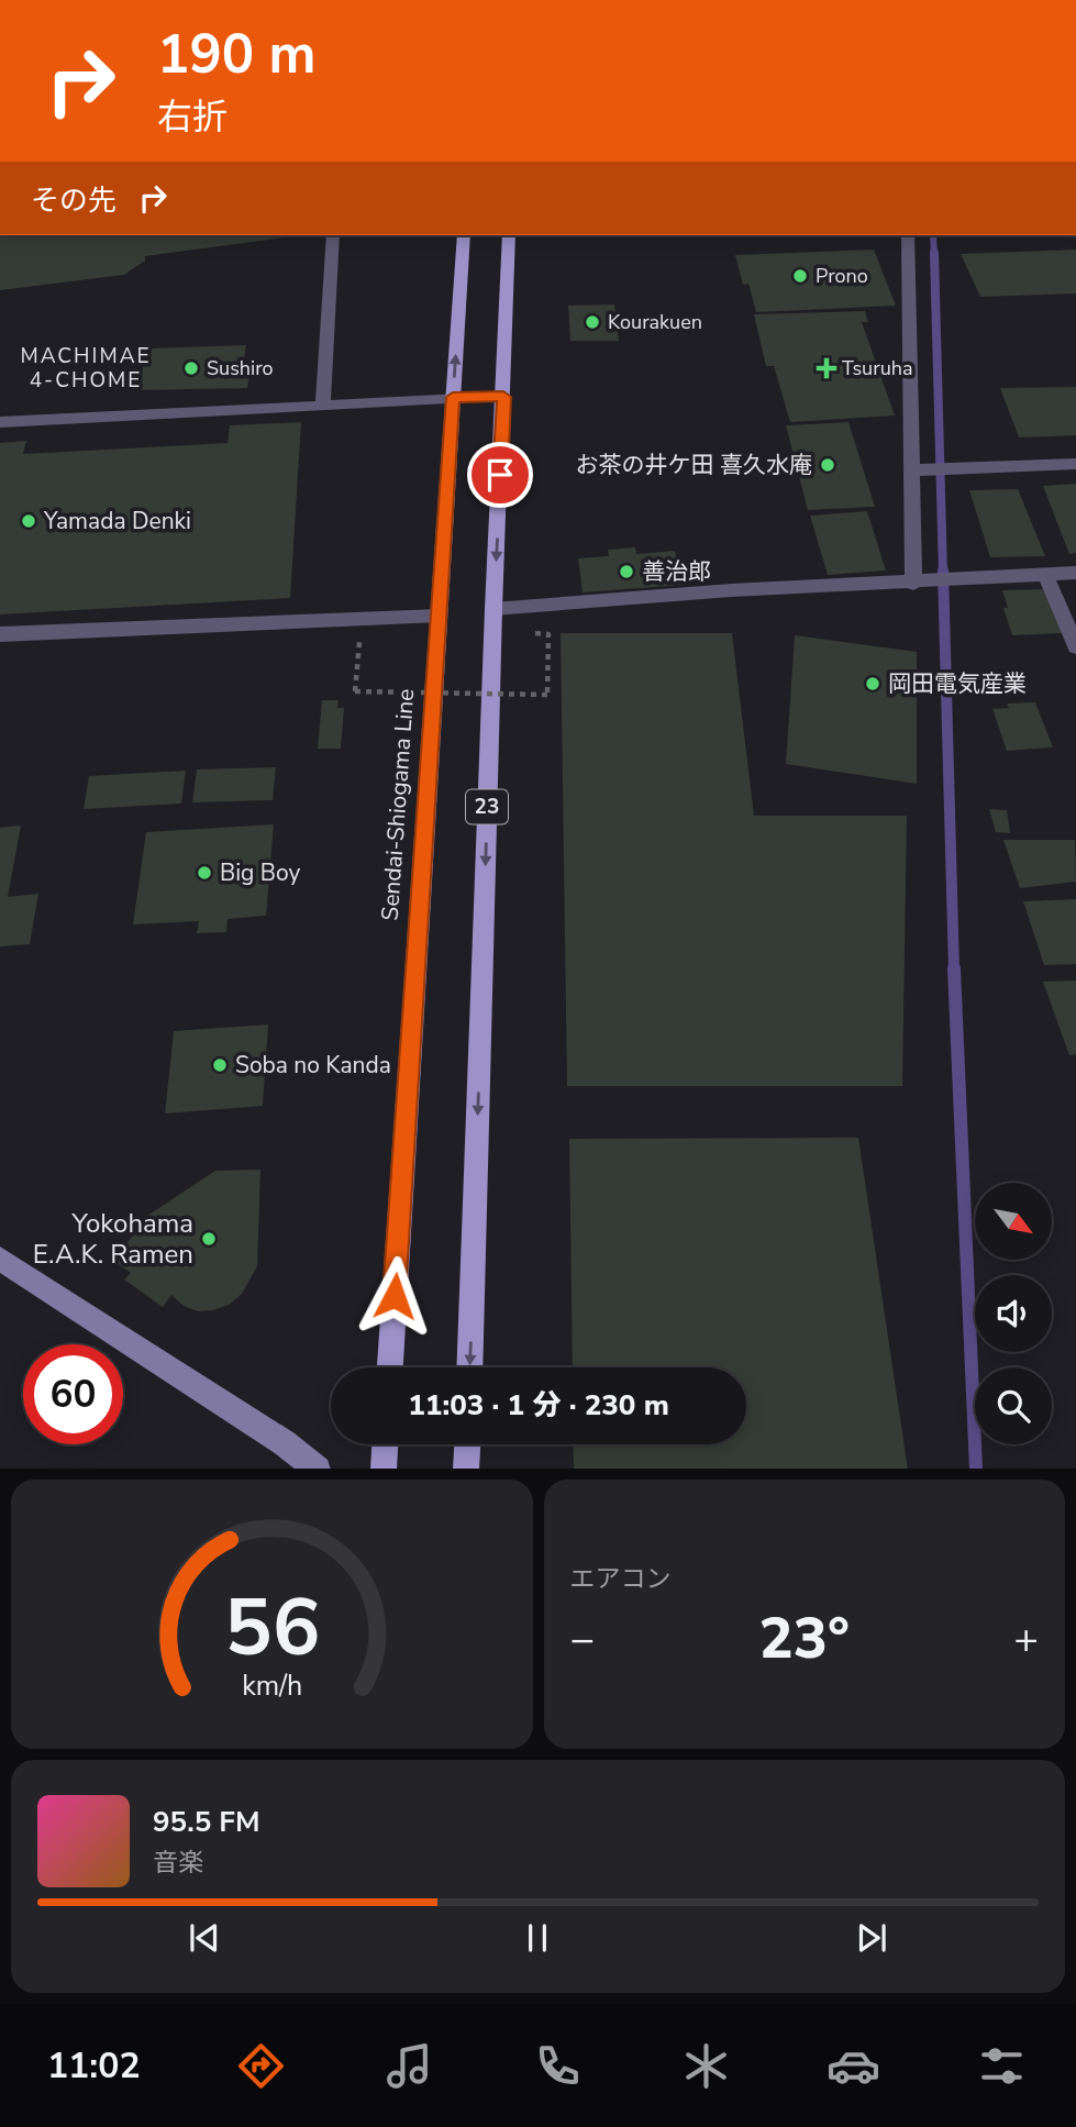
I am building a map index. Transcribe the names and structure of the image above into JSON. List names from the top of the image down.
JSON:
{
  "streets": {
    "main road": ["Sendai-Shiogama Line", "23"]
  },
  "districts": ["MACHIMAE 4-CHOME"],
  "places": {
    "other": [
      "Prono",
      "Kourakuen",
      "Sushiro",
      "お茶の井ケ田 喜久水庵",
      "Yamada Denki",
      "善治郎",
      "岡田電気産業",
      "Big Boy",
      "Soba no Kanda",
      "Yokohama E.A.K. Ramen"
    ],
    "health": ["Tsuruha"]
  },
  "north": "bottom right",
  "page": {
    "turn": ["190 m", "右折"],
    "then": "その先",
    "limit": "60",
    "trip": "11:03 · 1 分 · 230 m",
    "tile": "エアコン",
    "heat": ["−", "23°", "+"],
    "song": ["95.5 FM", "音楽"],
    "tabs": "11:02",
    "gauge": ["56", "km/h"]
  }
}
